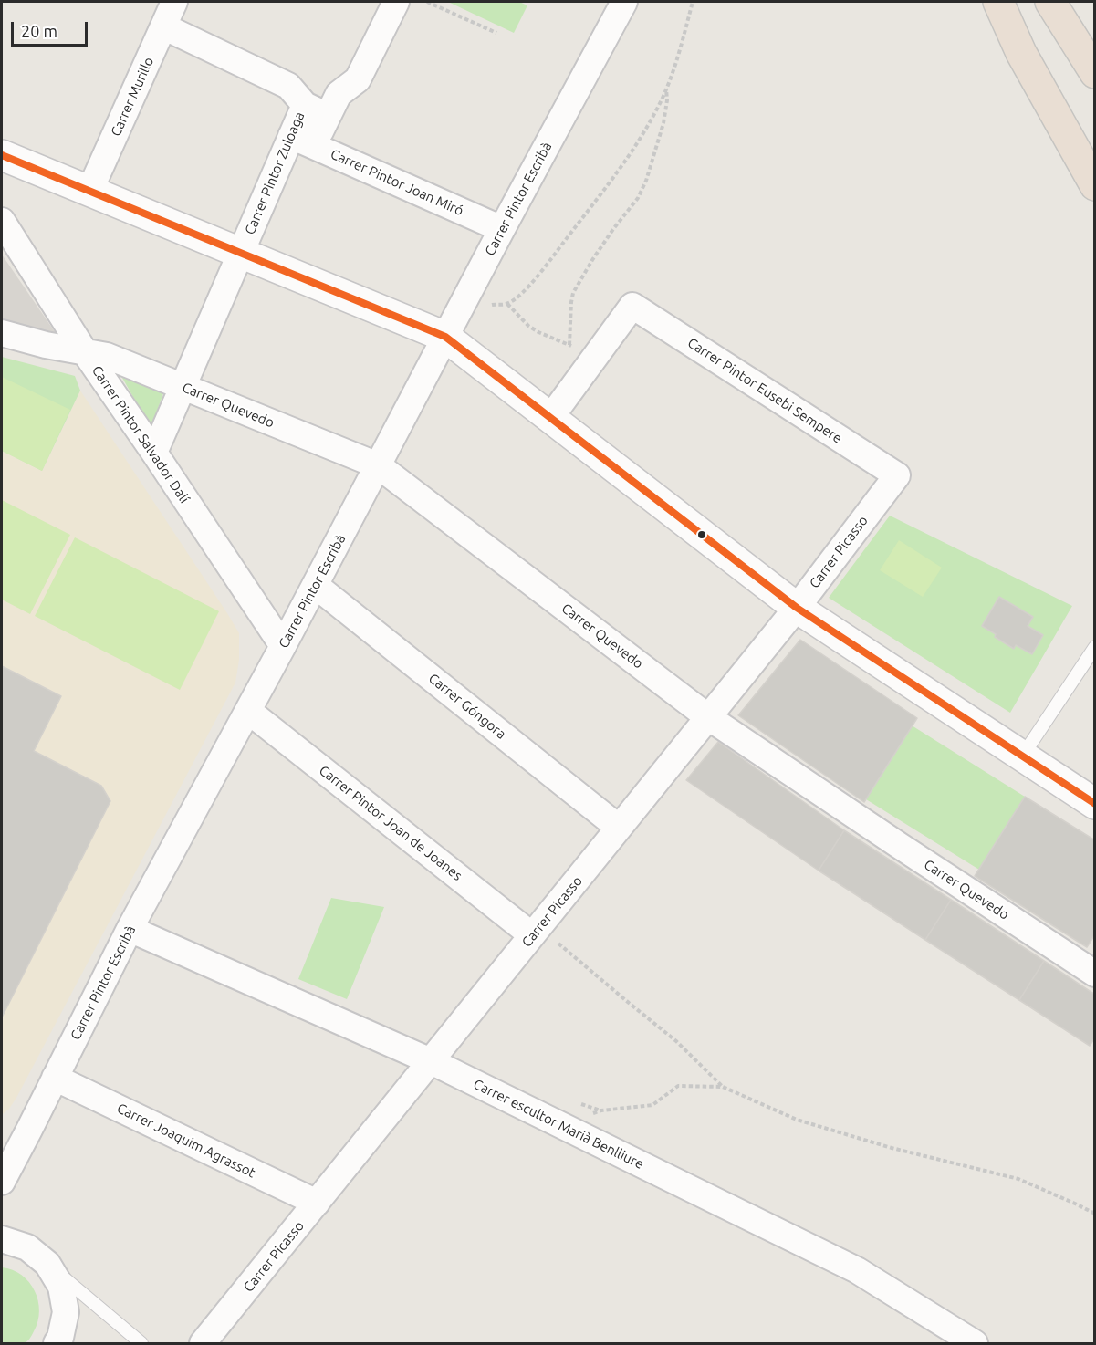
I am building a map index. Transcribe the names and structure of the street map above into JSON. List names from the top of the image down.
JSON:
{
  "streets": {
    "street": [
      "Carrer Murillo",
      "Carrer Pintor Zuloaga",
      "Carrer Pintor Joan Miró",
      "Carrer Pintor Escribà",
      "Carrer Pintor Eusebi Sempere",
      "Carrer Quevedo",
      "Carrer Pintor Salvador Dalí",
      "Carrer Picasso",
      "Carrer Góngora",
      "Carrer Pintor Joan de Joanes",
      "Carrer escultor Marià Benlliure",
      "Carrer Joaquim Agrassot"
    ]
  },
  "crossings": [
    ["Carrer Pintor Zuloaga", "Carrer Pintor Joan Miró"],
    ["Carrer Pintor Zuloaga", "Carrer Quevedo"],
    ["Carrer Pintor Zuloaga", "Carrer Pintor Salvador Dalí"],
    ["Carrer Pintor Joan Miró", "Carrer Pintor Escribà"],
    ["Carrer Pintor Escribà", "Carrer Quevedo"],
    ["Carrer Pintor Escribà", "Carrer Pintor Salvador Dalí"],
    ["Carrer Pintor Escribà", "Carrer Góngora"],
    ["Carrer Pintor Escribà", "Carrer Pintor Joan de Joanes"],
    ["Carrer Pintor Escribà", "Carrer escultor Marià Benlliure"],
    ["Carrer Pintor Escribà", "Carrer Joaquim Agrassot"],
    ["Carrer Pintor Eusebi Sempere", "Carrer Picasso"],
    ["Carrer Quevedo", "Carrer Pintor Salvador Dalí"],
    ["Carrer Quevedo", "Carrer Picasso"],
    ["Carrer Picasso", "Carrer Góngora"],
    ["Carrer Picasso", "Carrer Pintor Joan de Joanes"],
    ["Carrer Picasso", "Carrer escultor Marià Benlliure"],
    ["Carrer Picasso", "Carrer Joaquim Agrassot"]
  ],
  "scale_bar": "20 m"
}
